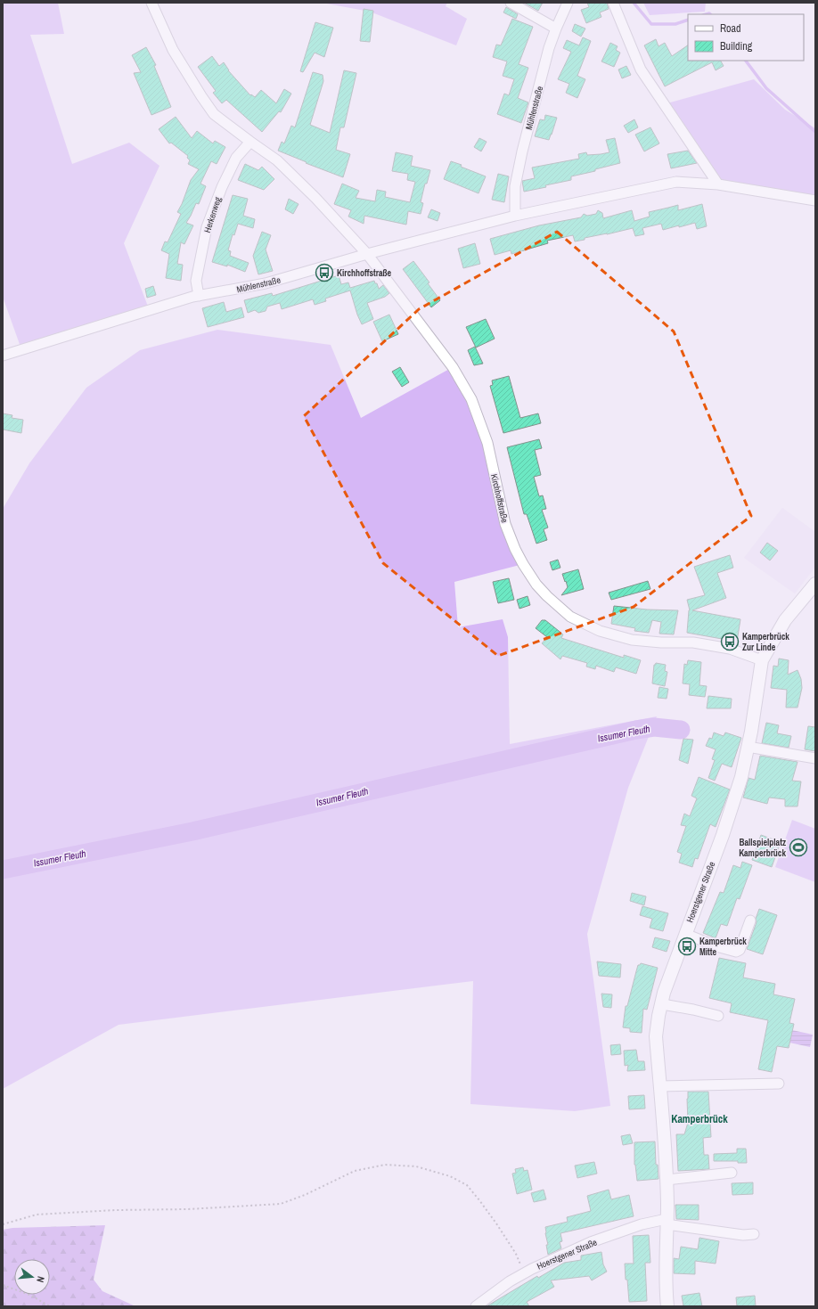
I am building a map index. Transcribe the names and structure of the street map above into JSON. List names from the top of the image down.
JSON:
{
  "streets": {
    "main road": ["Hoerstgener Straße"],
    "street": ["Mühlenstraße", "Herkenweg", "Kirchhoffstraße"]
  },
  "crossings": [
    ["Mühlenstraße", "Herkenweg"],
    ["Mühlenstraße", "Kirchhoffstraße"],
    ["Herkenweg", "Kirchhoffstraße"],
    ["Kirchhoffstraße", "Hoerstgener Straße"]
  ],
  "districts": ["Kamperbrück"],
  "water": ["Issumer Fleuth"],
  "places": {
    "bus stop": ["Kirchhoffstraße", "Kamperbrück Zur Linde", "Kamperbrück Mitte"],
    "sports": ["Ballspielplatz Kamperbrück"]
  },
  "legend": ["Road", "Building"],
  "north": "right"
}
